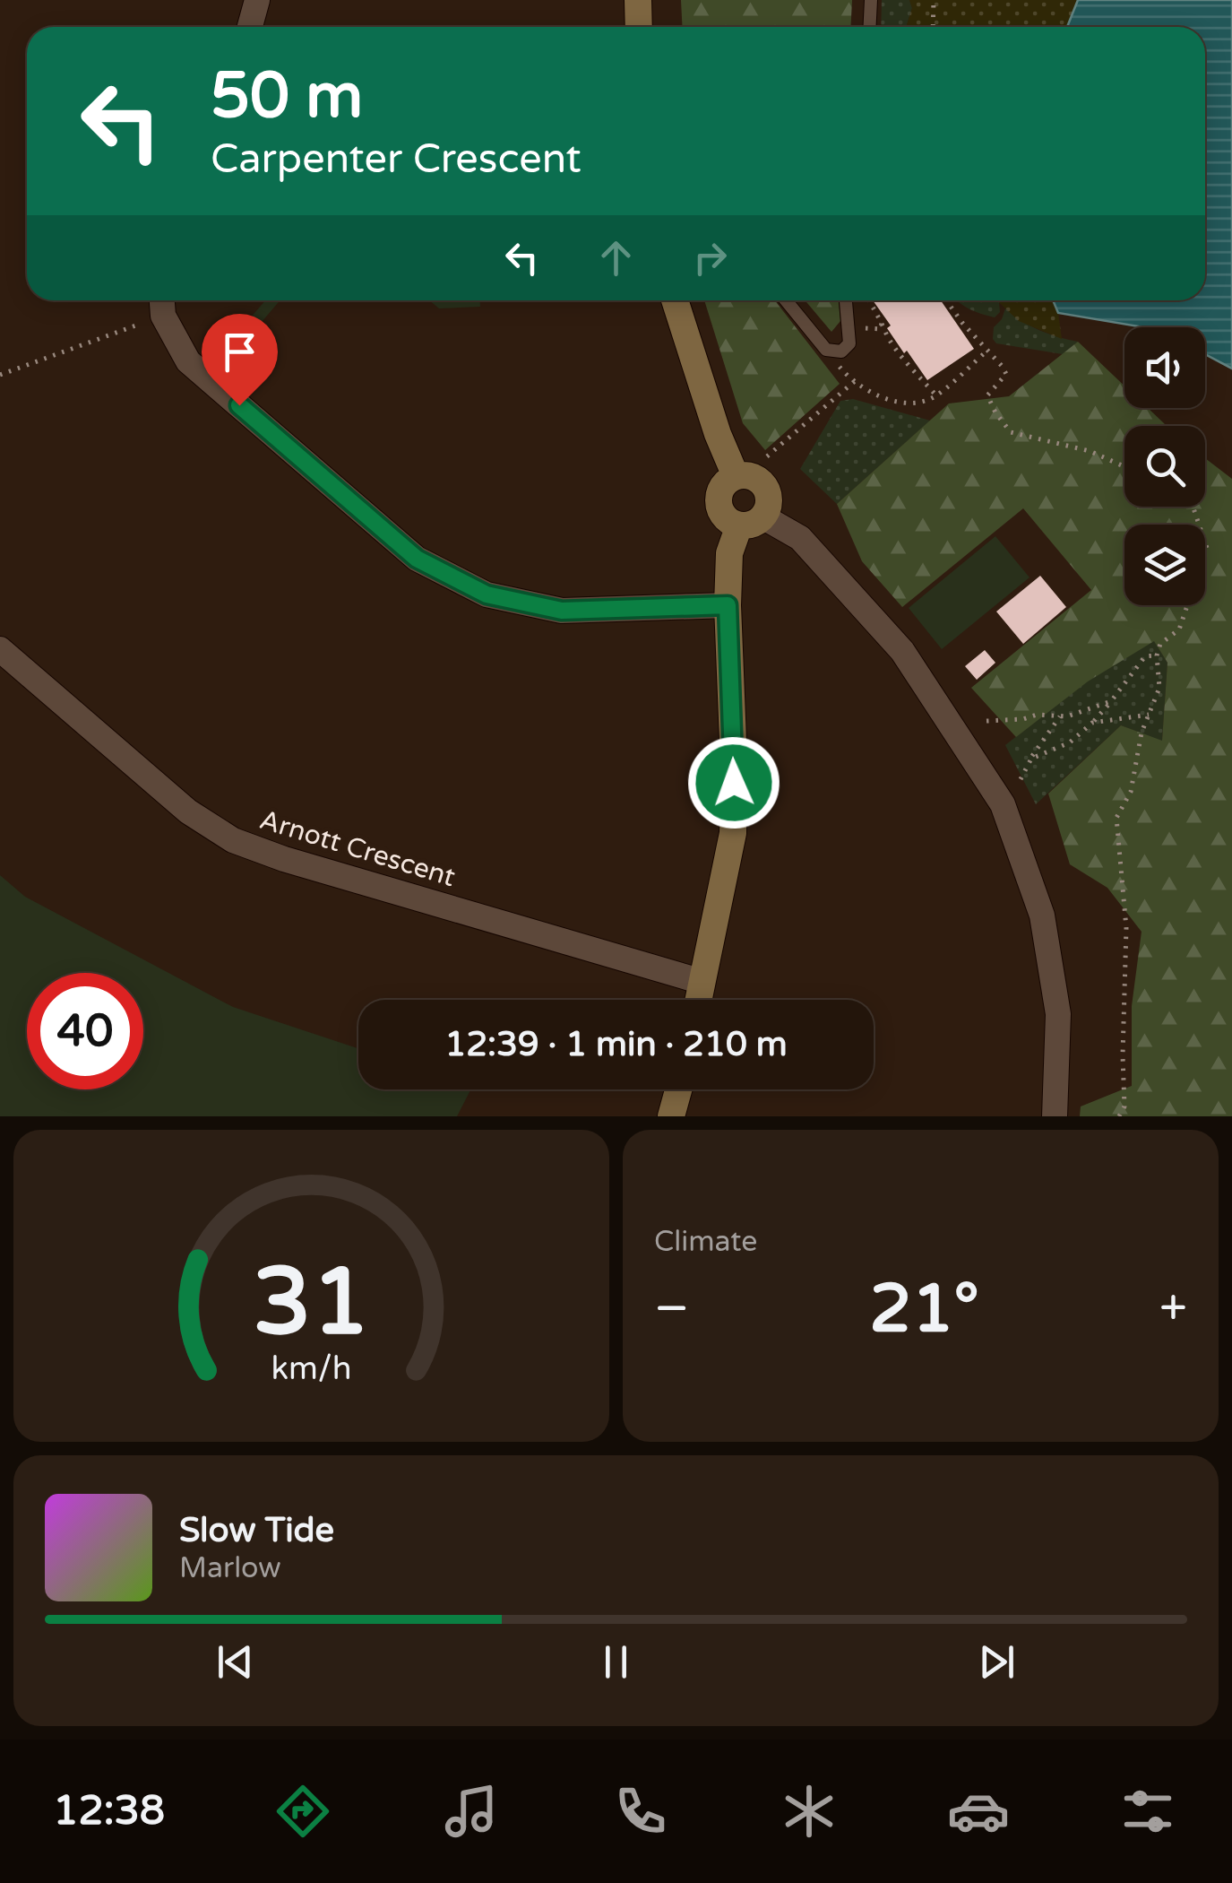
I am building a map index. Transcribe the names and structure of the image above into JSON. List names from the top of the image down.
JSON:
{
  "streets": {
    "street": ["Arnott Crescent"]
  },
  "page": {
    "turn": ["50 m", "Carpenter Crescent"],
    "limit": "40",
    "trip": "12:39 · 1 min · 210 m",
    "tile": "Climate",
    "heat": ["−", "21°", "+"],
    "song": ["Slow Tide", "Marlow"],
    "tabs": "12:38",
    "gauge": ["31", "km/h"]
  }
}
